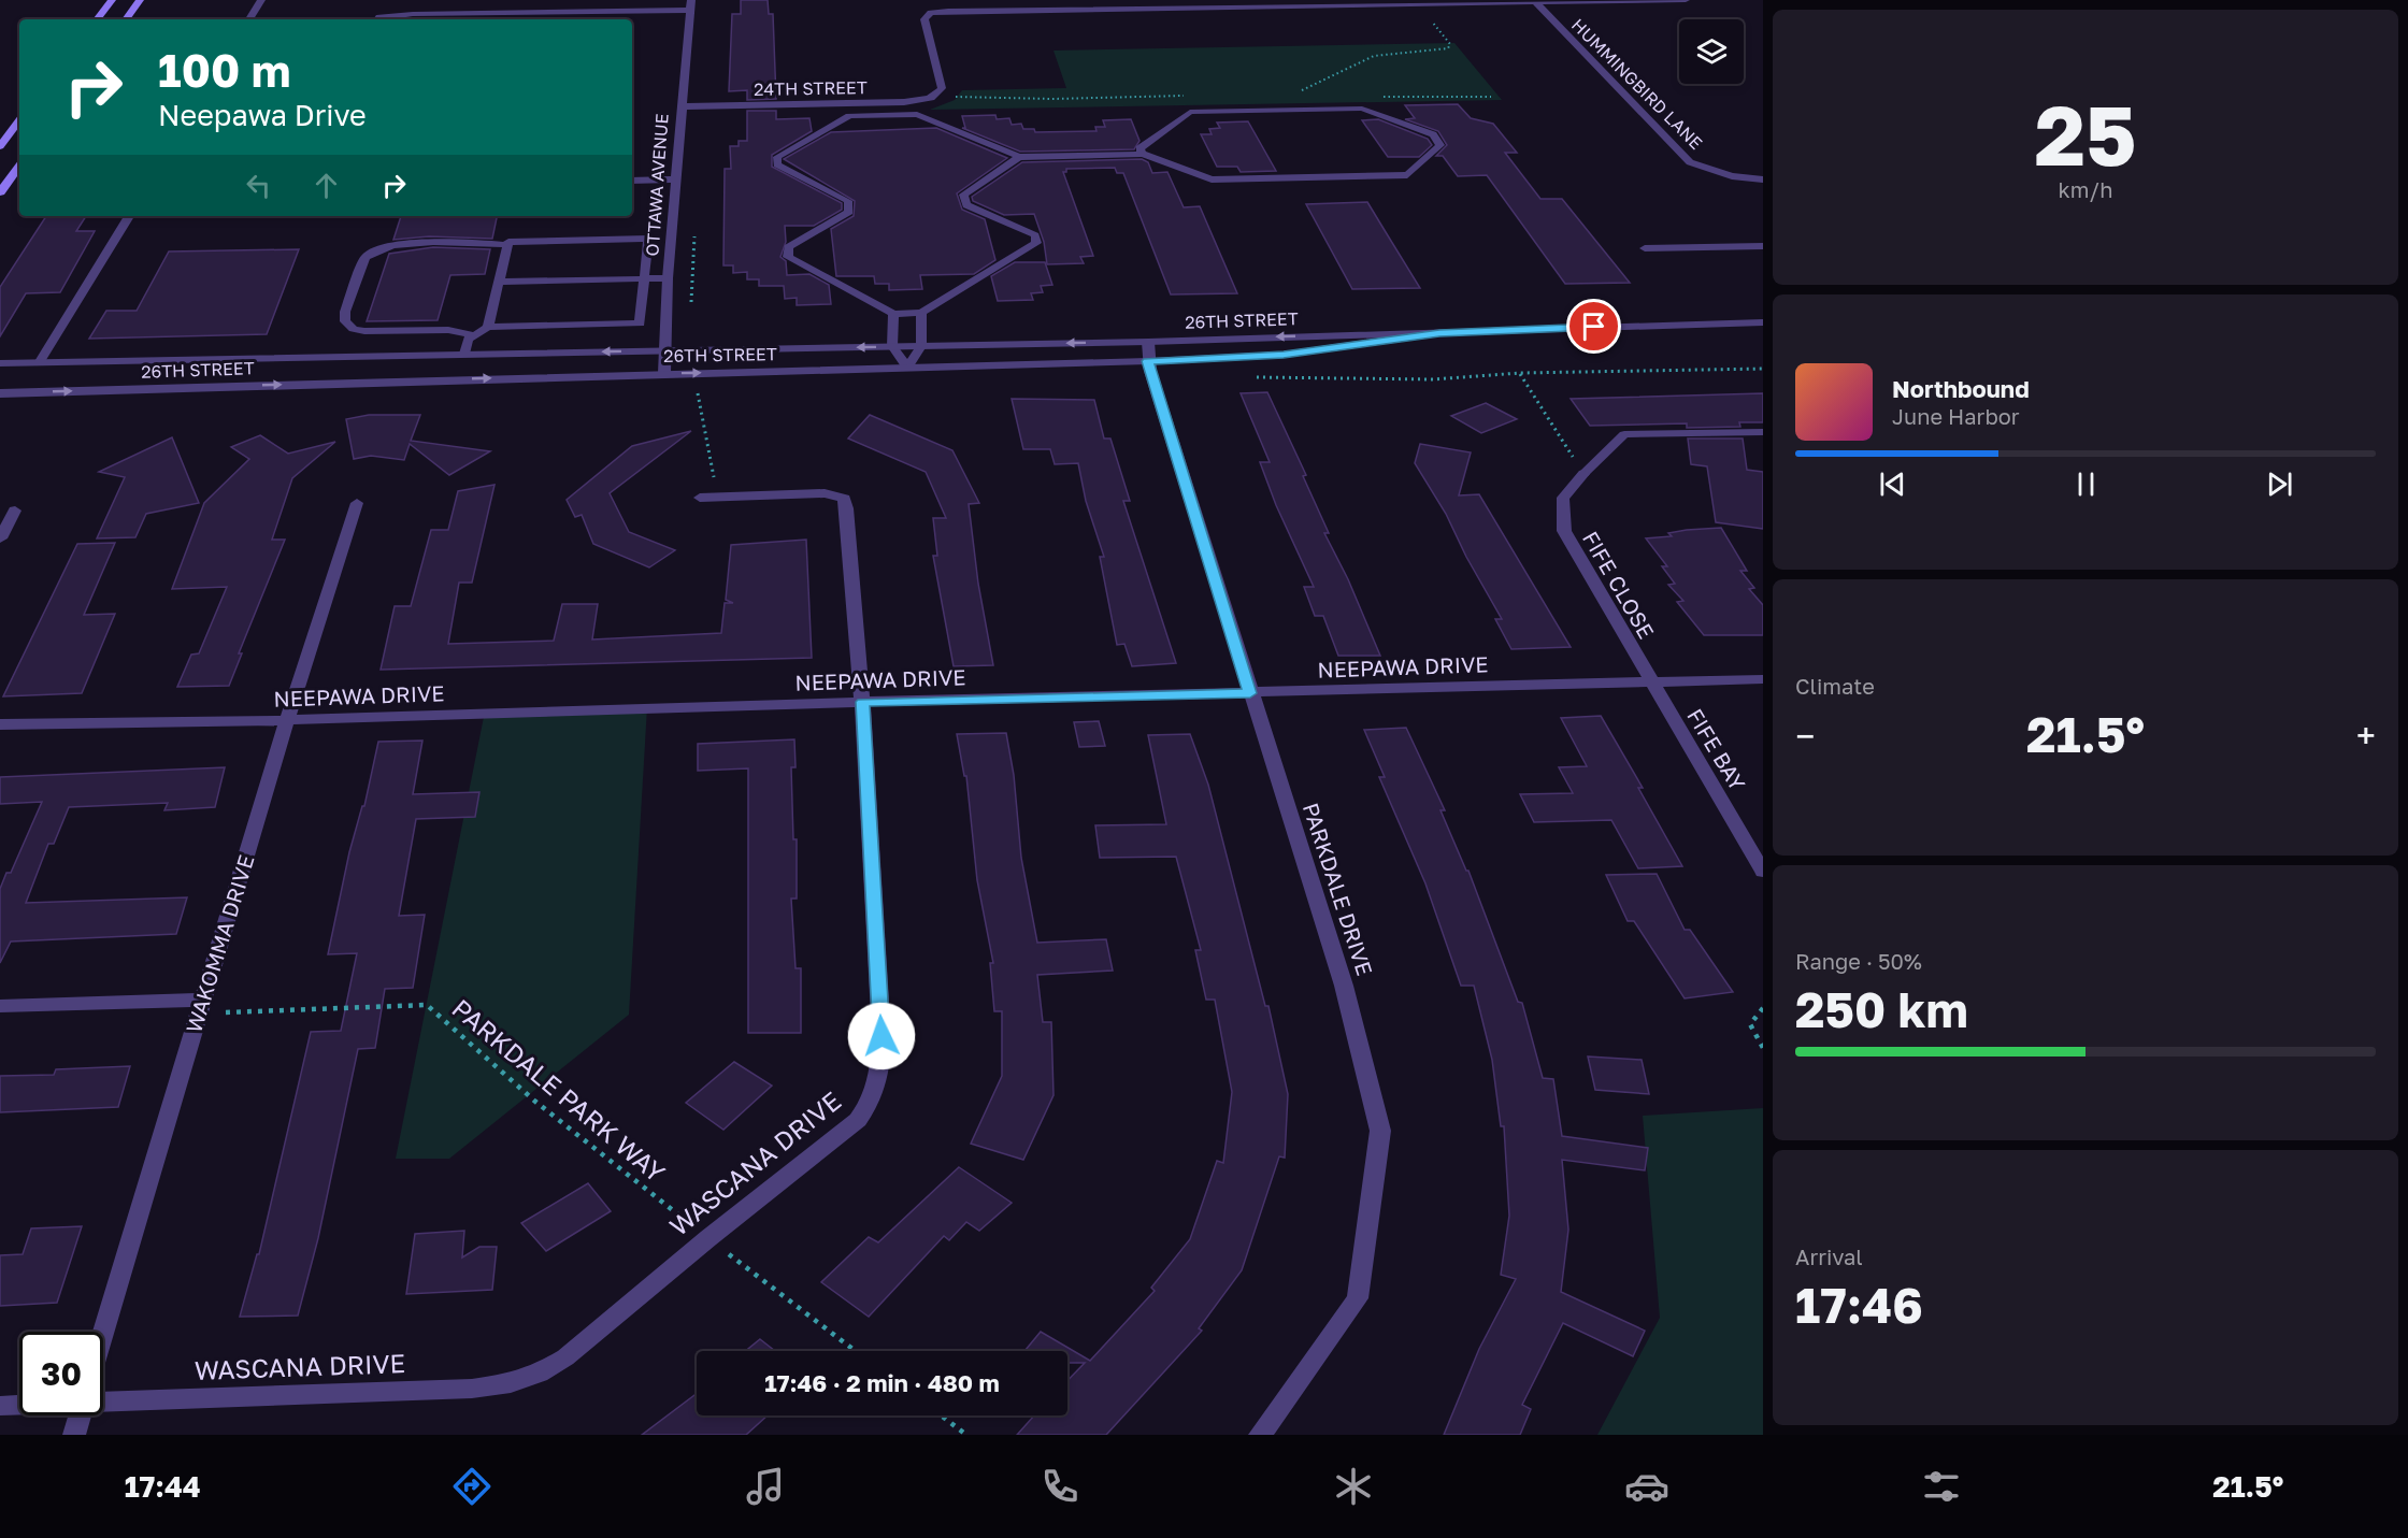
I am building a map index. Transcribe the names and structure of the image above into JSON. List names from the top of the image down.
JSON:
{
  "streets": {
    "street": [
      "HUMMINGBIRD LANE",
      "24TH STREET",
      "OTTAWA AVENUE",
      "26TH STREET",
      "FIFE CLOSE",
      "NEEPAWA DRIVE",
      "FIFE BAY",
      "PARKDALE DRIVE",
      "WAKOMMA DRIVE",
      "WASCANA DRIVE"
    ],
    "path": ["PARKDALE PARK WAY"]
  },
  "crossings": [
    ["24TH STREET", "OTTAWA AVENUE"],
    ["OTTAWA AVENUE", "26TH STREET"],
    ["26TH STREET", "PARKDALE DRIVE"],
    ["FIFE CLOSE", "NEEPAWA DRIVE"],
    ["FIFE CLOSE", "FIFE BAY"],
    ["NEEPAWA DRIVE", "FIFE BAY"],
    ["NEEPAWA DRIVE", "PARKDALE DRIVE"],
    ["NEEPAWA DRIVE", "WAKOMMA DRIVE"],
    ["NEEPAWA DRIVE", "WASCANA DRIVE"],
    ["WAKOMMA DRIVE", "PARKDALE PARK WAY"]
  ],
  "page": {
    "tile": [
      ["25", "km/h"],
      "Climate",
      ["Range · 50%", "250 km"],
      ["Arrival", "17:46"]
    ],
    "turn": ["100 m", "Neepawa Drive"],
    "song": ["Northbound", "June Harbor"],
    "heat": ["−", "21.5°", "+"],
    "limit": "30",
    "trip": "17:46 · 2 min · 480 m",
    "tabs": ["17:44", "21.5°"]
  }
}
